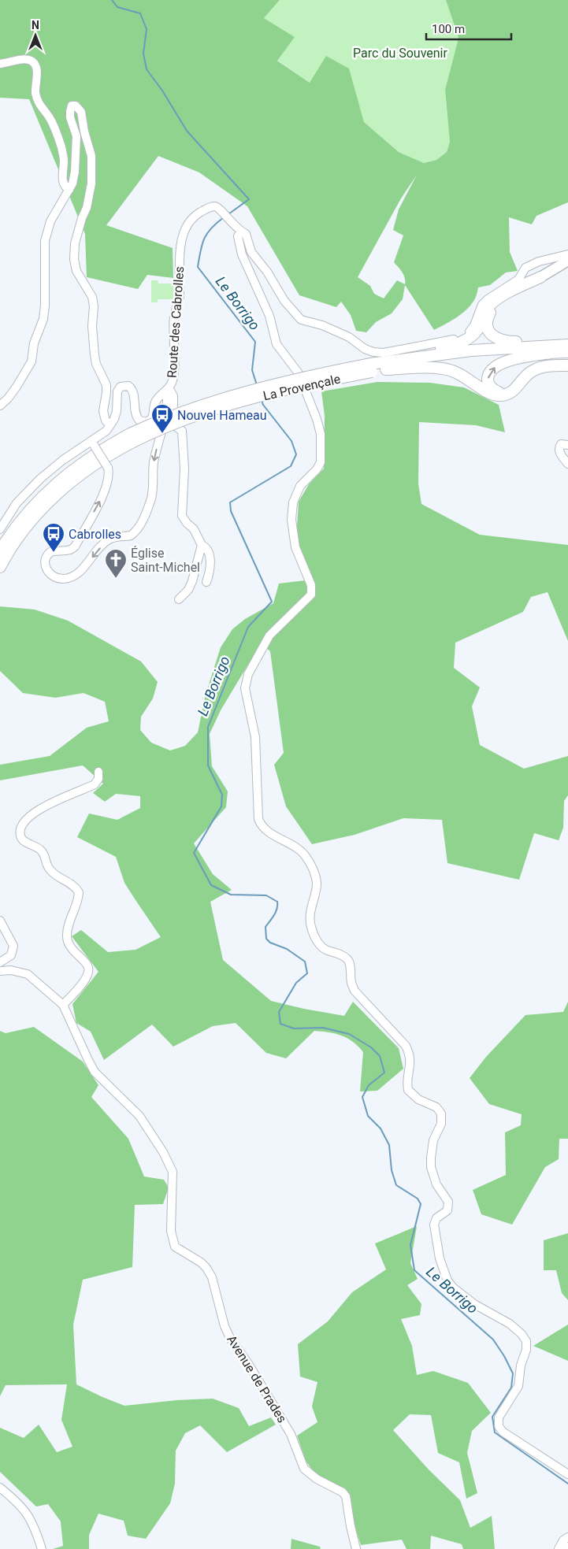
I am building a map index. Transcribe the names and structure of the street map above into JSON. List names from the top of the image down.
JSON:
{
  "streets": {
    "highway": ["La Provençale"],
    "street": ["Route des Cabrolles", "Avenue de Prades"]
  },
  "water": ["Le Borrigo"],
  "parks": ["Parc du Souvenir"],
  "places": {
    "bus stop": ["Nouvel Hameau", "Cabrolles"],
    "church": ["Église Saint-Michel"]
  },
  "scale_bar": "100 m",
  "north": "top"
}
